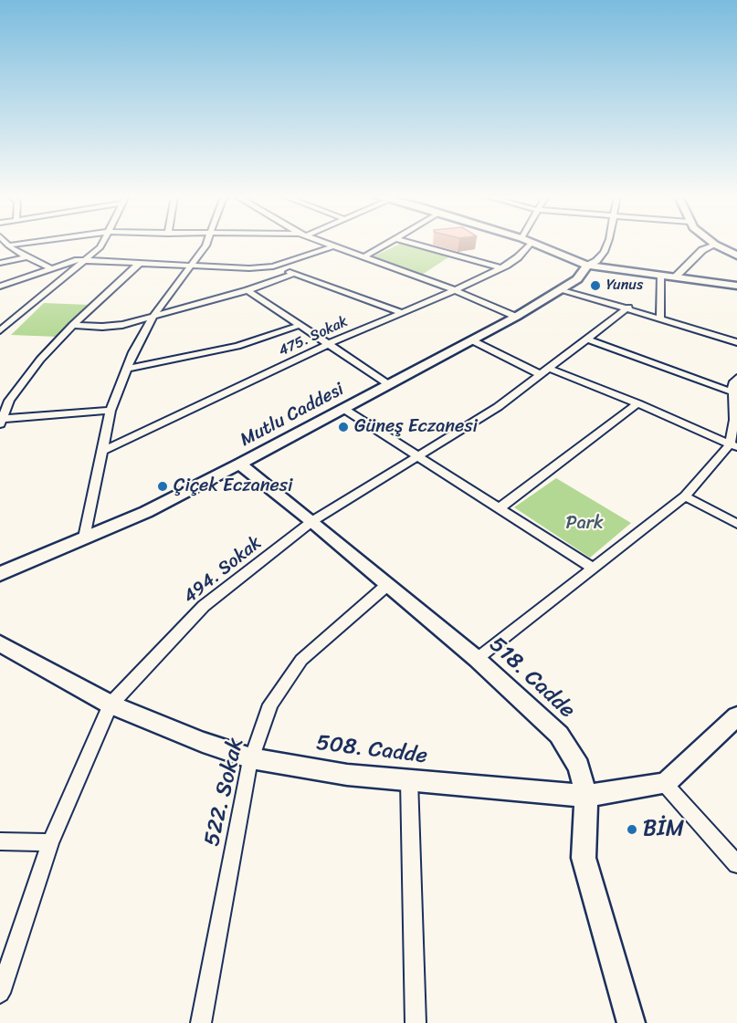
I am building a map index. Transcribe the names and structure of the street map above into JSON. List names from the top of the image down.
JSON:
{
  "streets": {
    "street": [
      "475. Sokak",
      "Mutlu Caddesi",
      "494. Sokak",
      "518. Cadde",
      "508. Cadde",
      "522. Sokak"
    ]
  },
  "crossings": [
    ["Mutlu Caddesi", "518. Cadde"],
    ["494. Sokak", "518. Cadde"],
    ["494. Sokak", "508. Cadde"],
    ["518. Cadde", "508. Cadde"],
    ["518. Cadde", "522. Sokak"],
    ["508. Cadde", "522. Sokak"]
  ],
  "parks": ["Park"],
  "places": [
    "Yunus",
    "Güneş Eczanesi",
    "Çiçek Eczanesi",
    "BİM"
  ]
}
